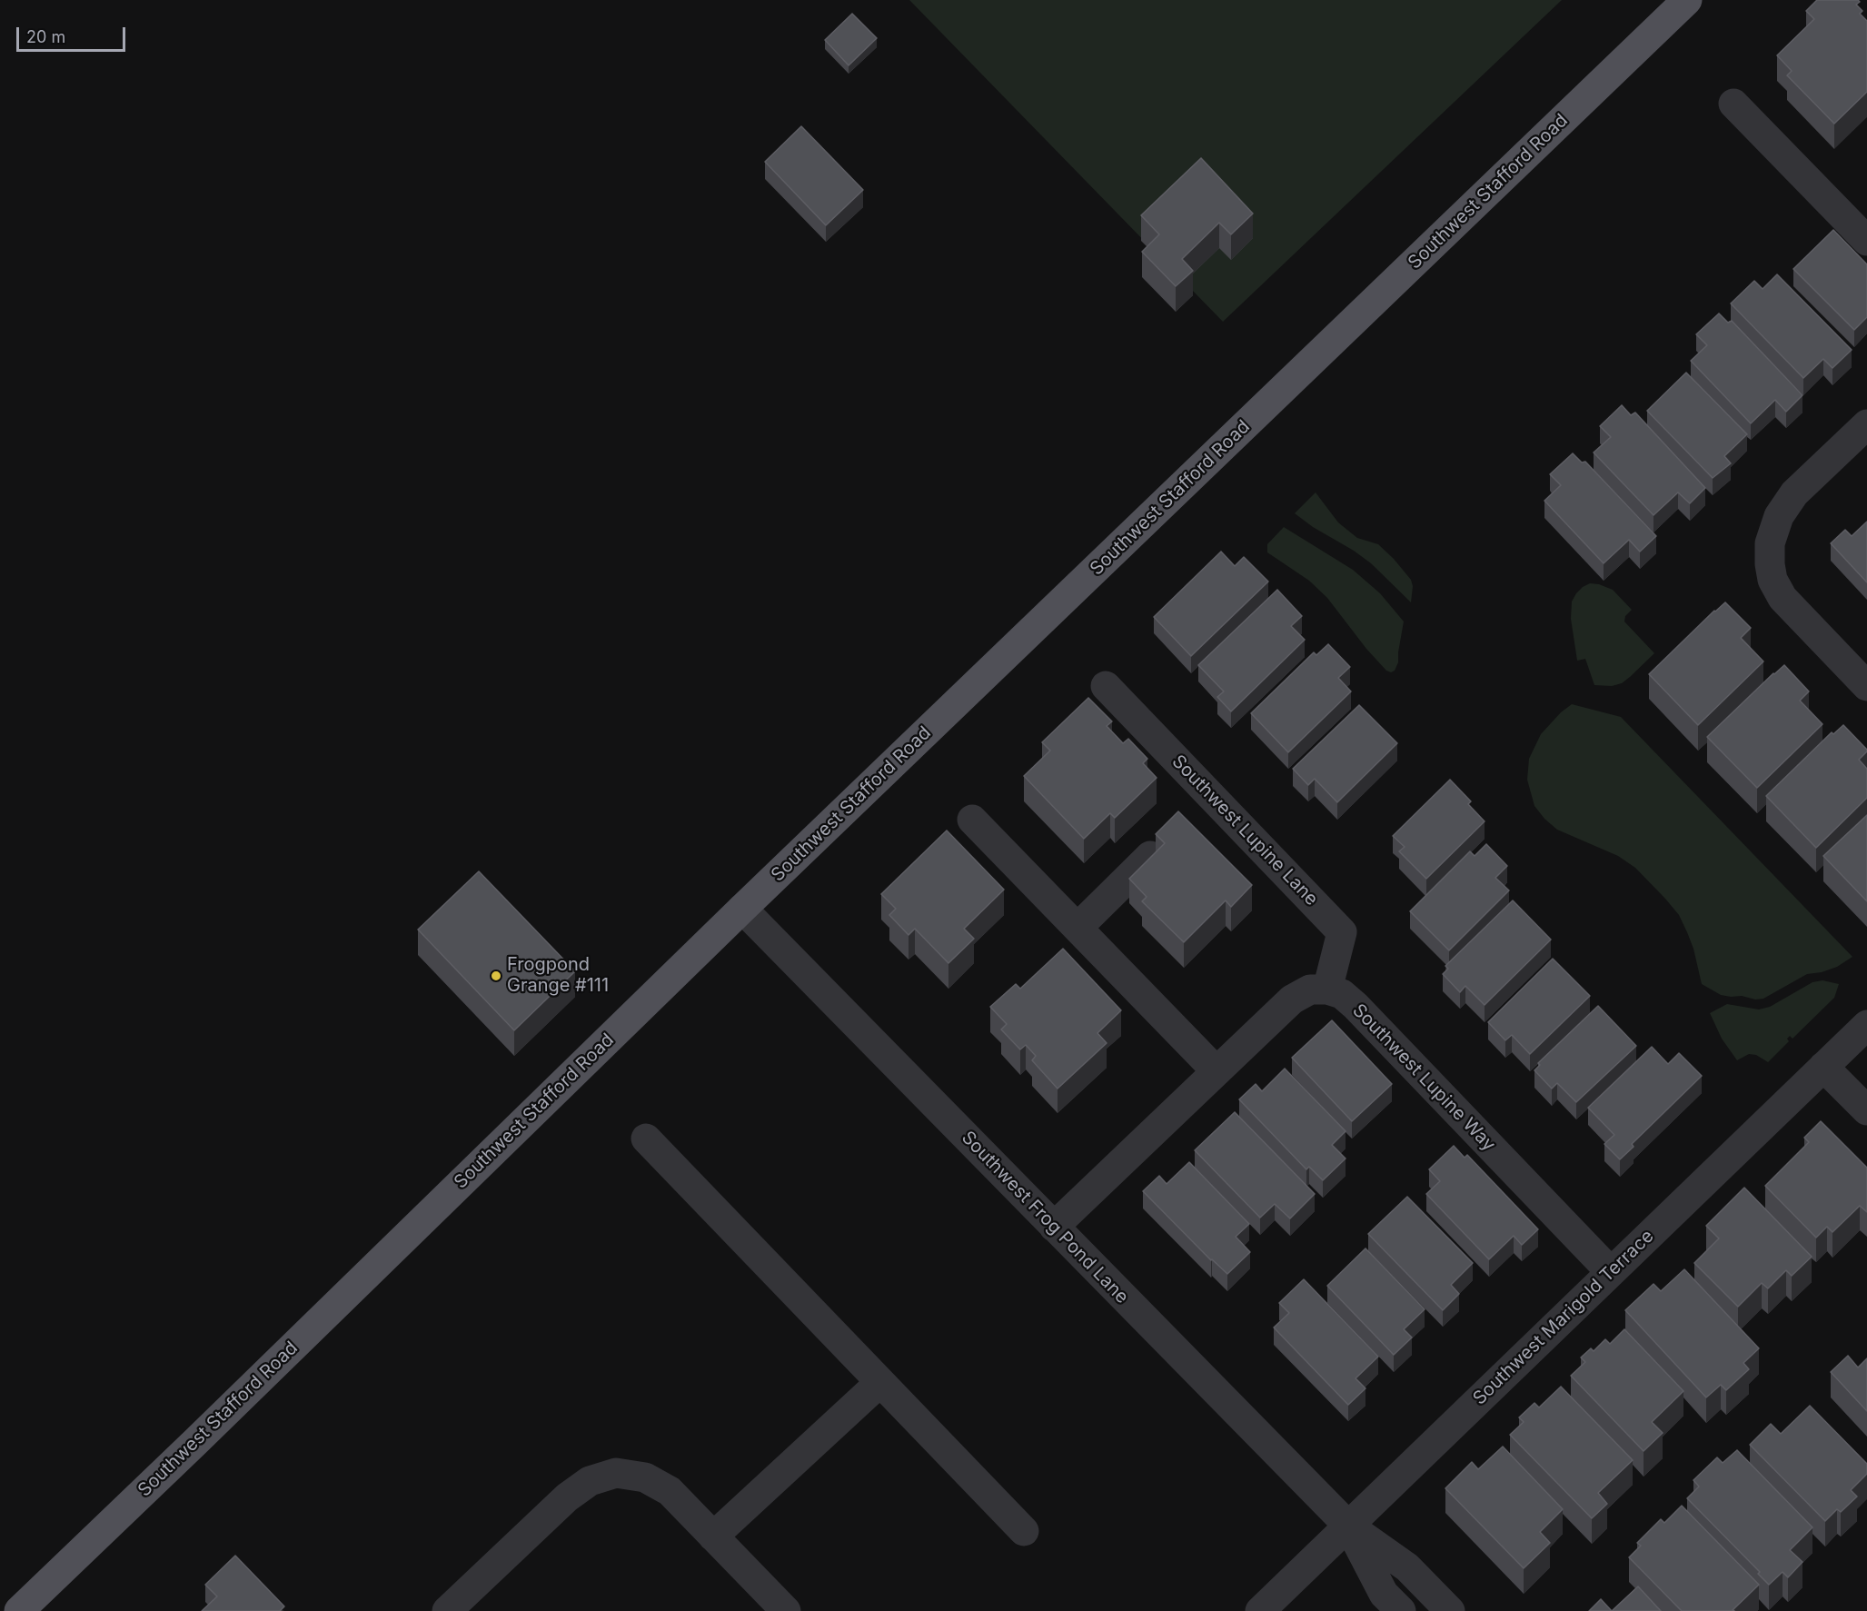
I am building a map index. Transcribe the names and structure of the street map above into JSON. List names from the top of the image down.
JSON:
{
  "streets": {
    "main road": ["Southwest Stafford Road"],
    "street": [
      "Southwest Lupine Lane",
      "Southwest Lupine Way",
      "Southwest Frog Pond Lane",
      "Southwest Marigold Terrace"
    ]
  },
  "crossings": [
    ["Southwest Stafford Road", "Southwest Frog Pond Lane"],
    ["Southwest Lupine Lane", "Southwest Lupine Way"],
    ["Southwest Lupine Way", "Southwest Marigold Terrace"],
    ["Southwest Frog Pond Lane", "Southwest Marigold Terrace"]
  ],
  "places": ["Frogpond Grange #111"],
  "scale_bar": "20 m"
}
